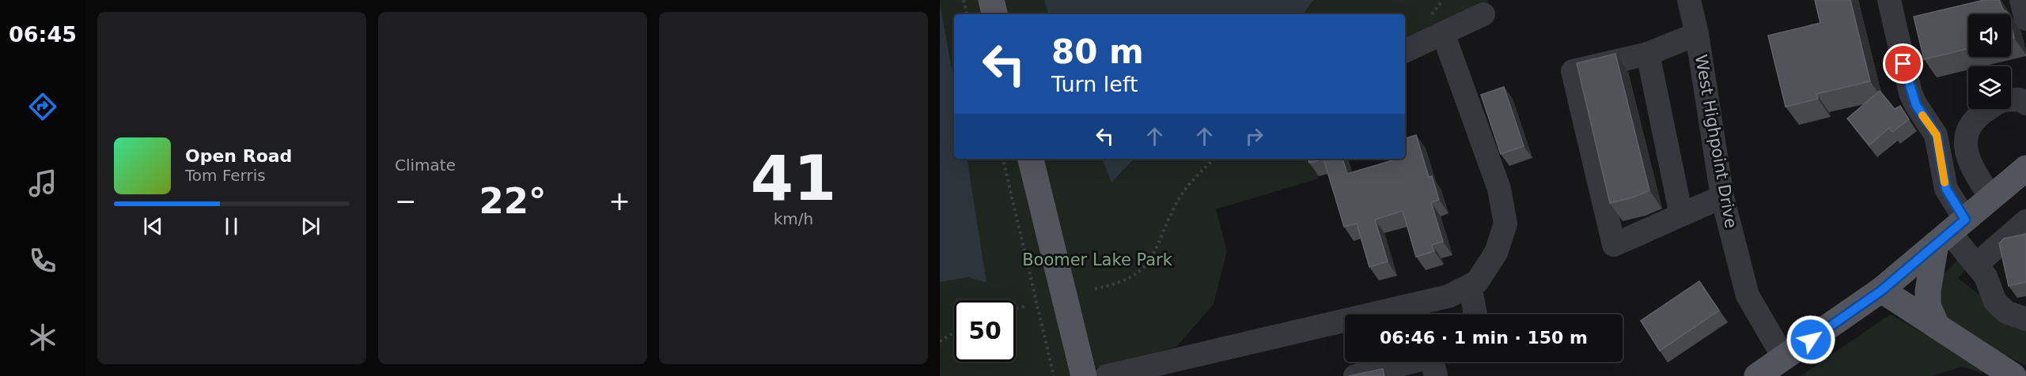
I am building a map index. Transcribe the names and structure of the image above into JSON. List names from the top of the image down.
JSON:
{
  "streets": {
    "street": ["West Highpoint Drive"]
  },
  "parks": ["Boomer Lake Park"],
  "page": {
    "tabs": "06:45",
    "tile": [
      "Climate",
      ["41", "km/h"]
    ],
    "turn": ["80 m", "Turn left"],
    "song": ["Open Road", "Tom Ferris"],
    "heat": ["−", "22°", "+"],
    "limit": "50",
    "trip": "06:46 · 1 min · 150 m"
  }
}
